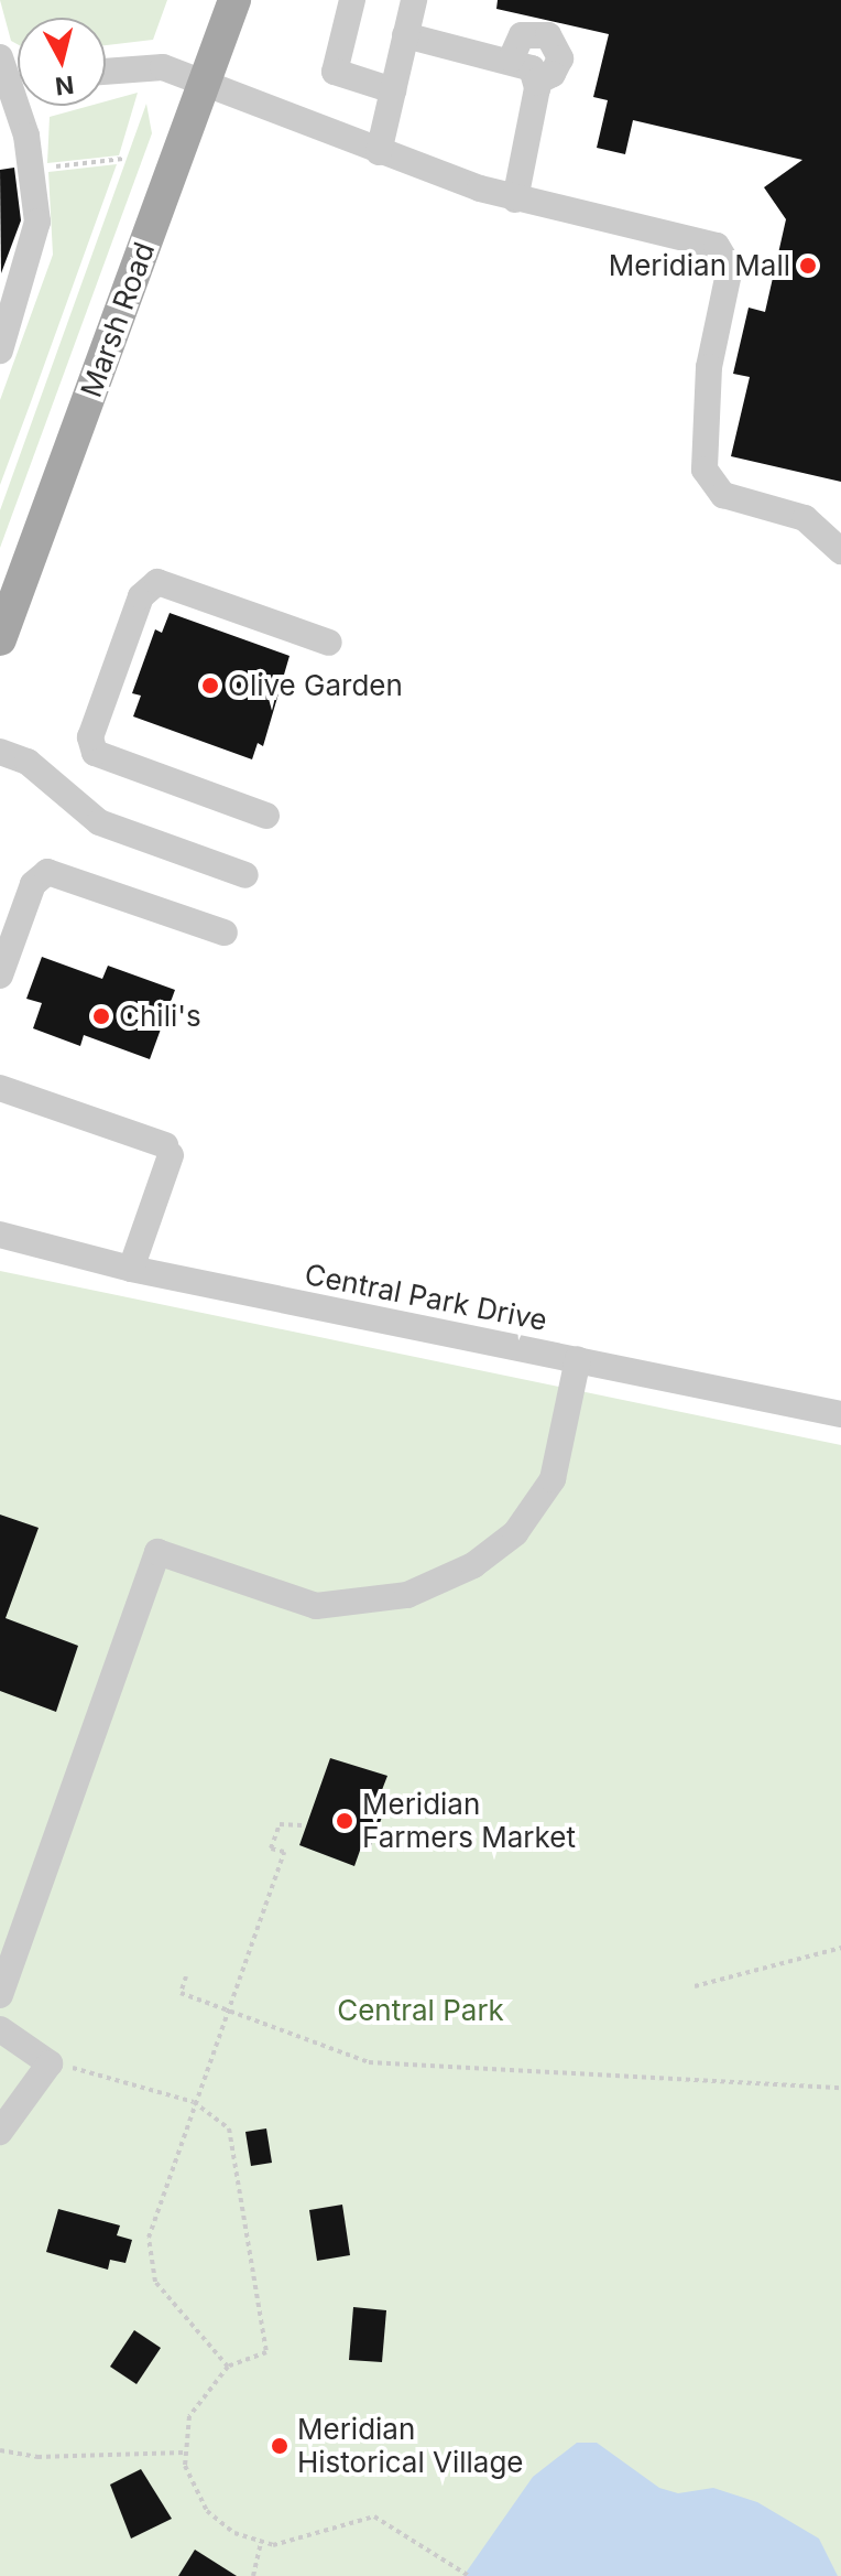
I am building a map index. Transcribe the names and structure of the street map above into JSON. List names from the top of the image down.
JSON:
{
  "streets": {
    "main road": ["Marsh Road"],
    "street": ["Central Park Drive"]
  },
  "parks": ["Central Park"],
  "places": [
    "Meridian Mall",
    "Olive Garden",
    "Chili's",
    "Meridian Farmers Market",
    "Meridian Historical Village"
  ],
  "north": "bottom"
}
